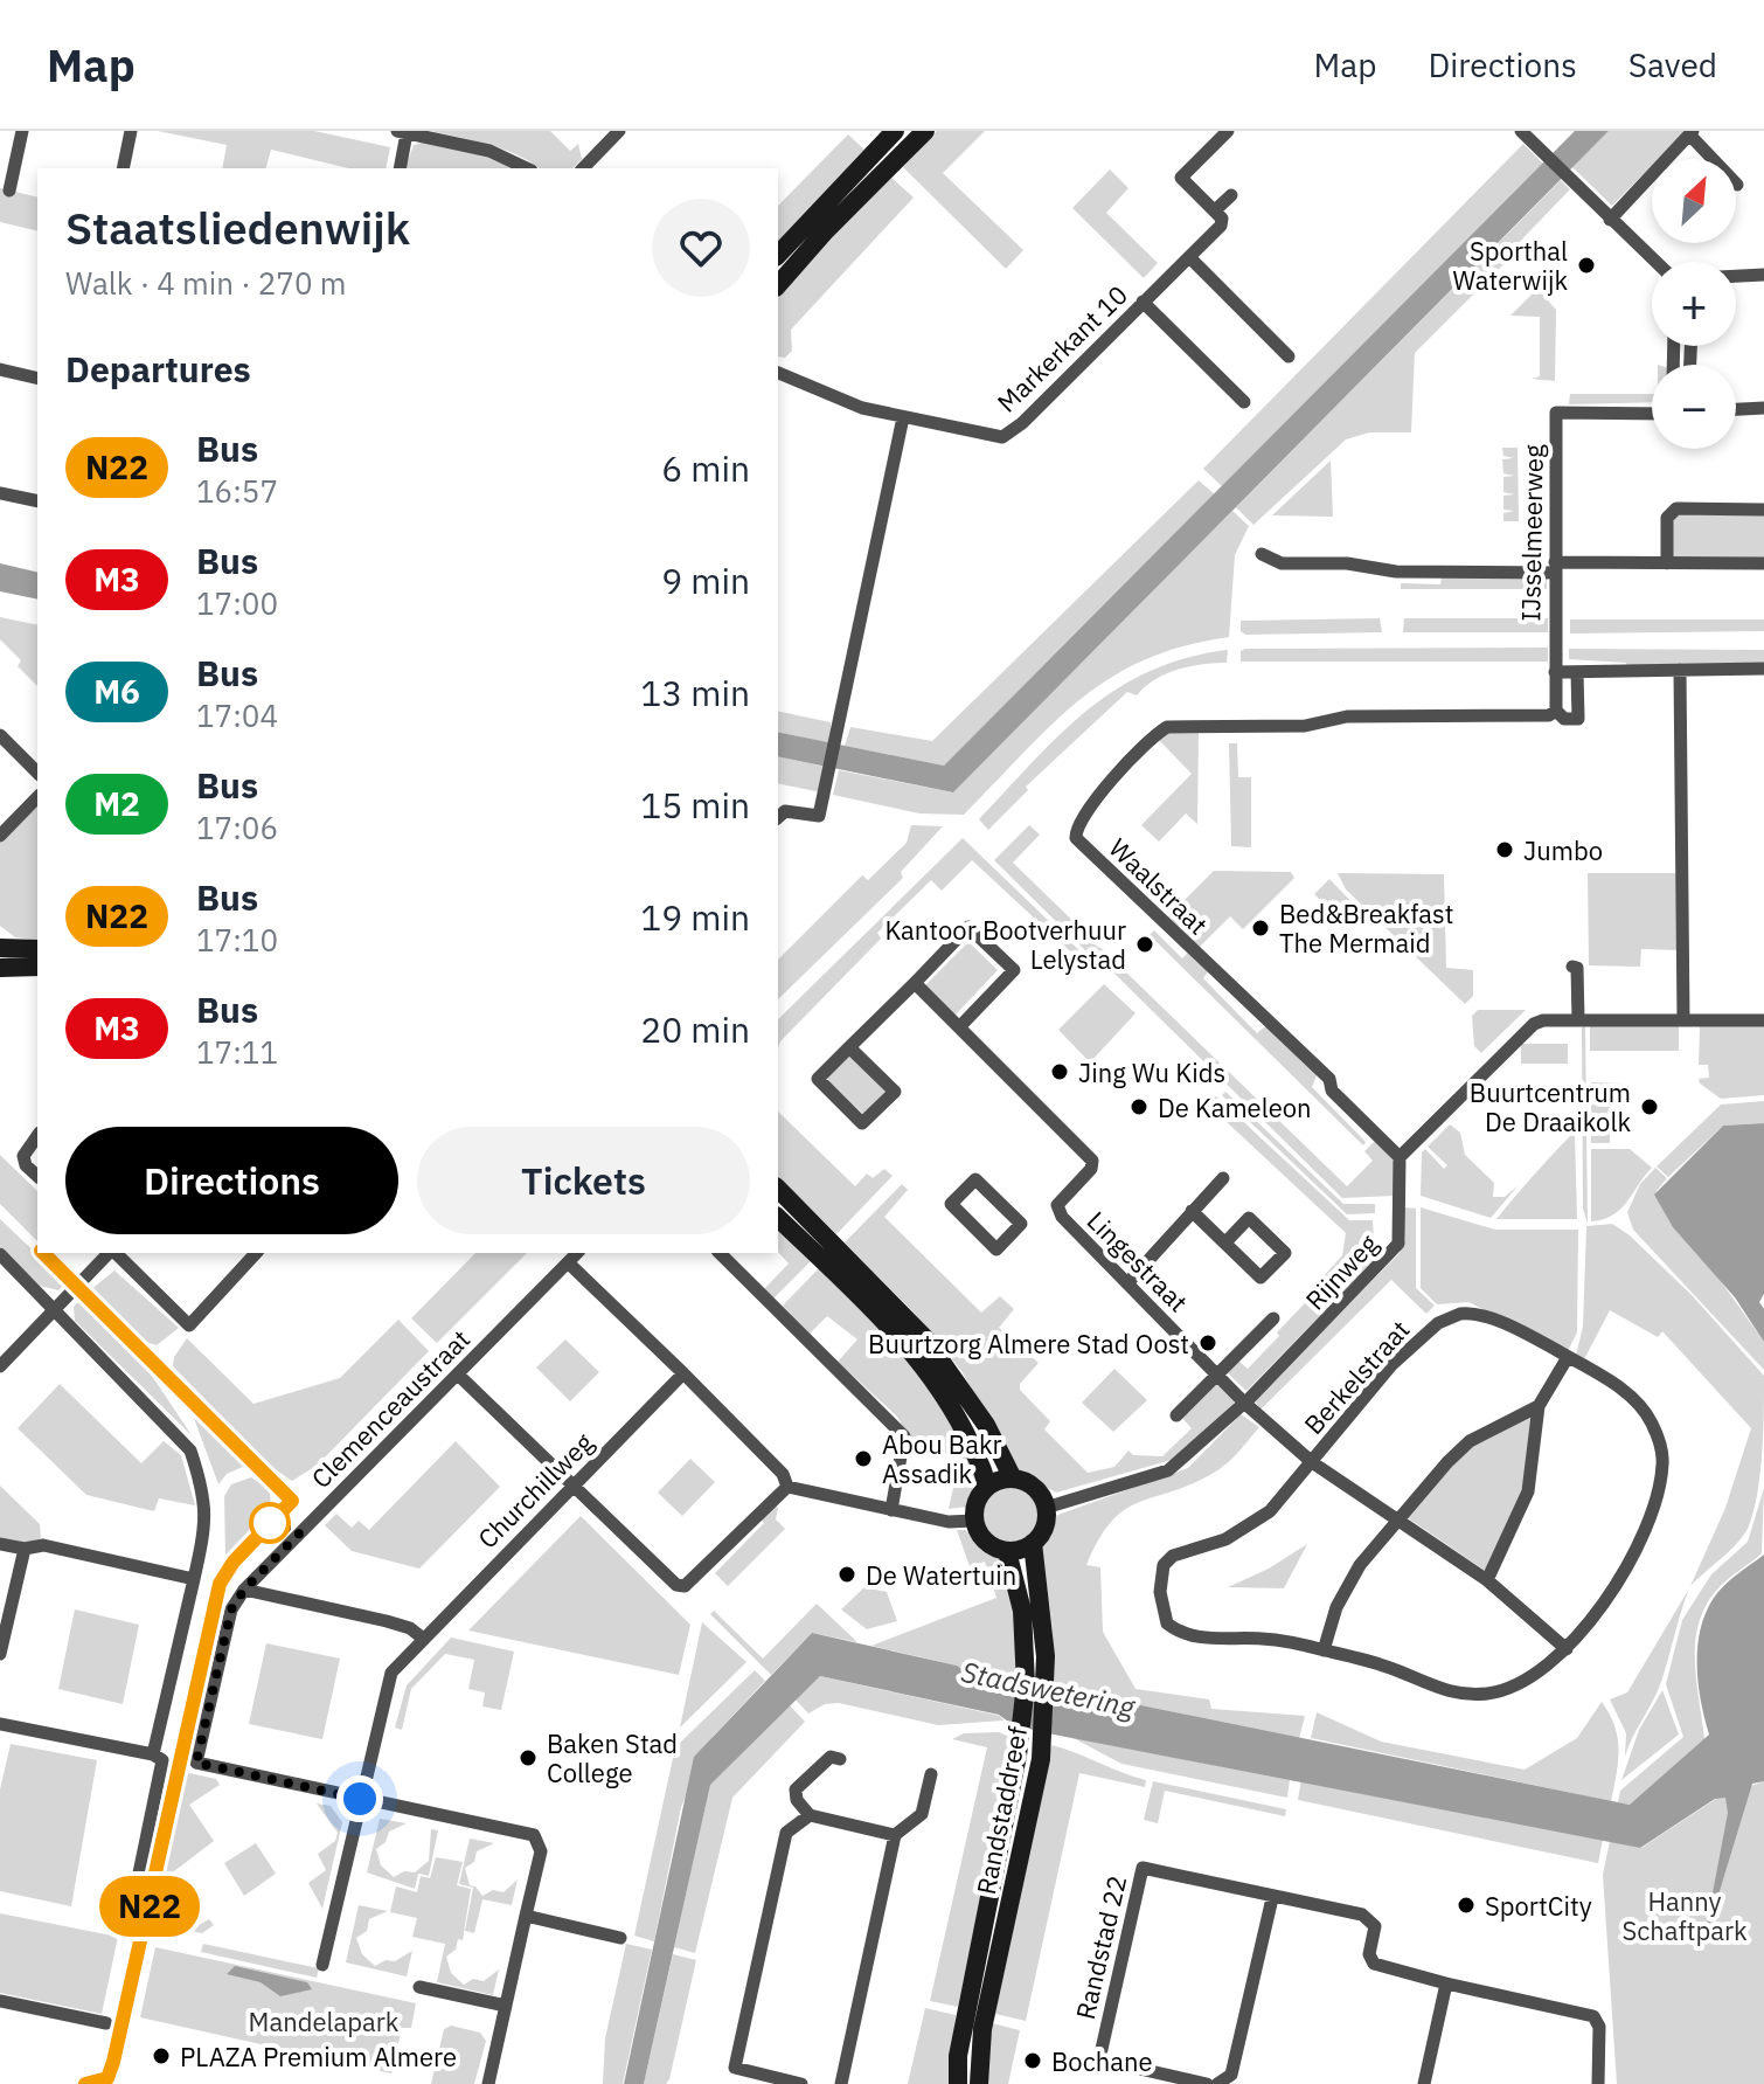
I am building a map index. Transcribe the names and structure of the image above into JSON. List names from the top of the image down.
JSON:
{
  "streets": {
    "main road": ["Randstaddreef"],
    "street": [
      "Markerkant 10",
      "IJsselmeerweg",
      "Waalstraat",
      "Lingestraat",
      "Rijnweg",
      "Berkelstraat",
      "Clemenceaustraat",
      "Churchillweg",
      "Randstad 22"
    ]
  },
  "crossings": [
    ["IJsselmeerweg", "Waalstraat"],
    ["Waalstraat", "Rijnweg"],
    ["Lingestraat", "Rijnweg"],
    ["Lingestraat", "Berkelstraat"],
    ["Rijnweg", "Randstaddreef"],
    ["Clemenceaustraat", "Churchillweg"]
  ],
  "water": ["Stadswetering"],
  "parks": ["Hanny Schaftpark", "Mandelapark"],
  "places": [
    "Sporthal Waterwijk",
    "Jumbo",
    "Bed&Breakfast The Mermaid",
    "Kantoor Bootverhuur Lelystad",
    "Jing Wu Kids",
    "De Kameleon",
    "Buurtcentrum De Draaikolk",
    "Buurtzorg Almere Stad Oost",
    "Abou Bakr Assadik",
    "De Watertuin",
    "Baken Stad College",
    "SportCity",
    "PLAZA Premium Almere",
    "Bochane"
  ],
  "lines": ["bus line N22"],
  "north": "top right",
  "page": {
    "header": "Map",
    "nav": ["Map", "Directions", "Saved"],
    "on_map": "N22",
    "map_buttons": ["+", "−"],
    "heading": [
      ["Staatsliedenwijk", "Walk · 4 min · 270 m"],
      "Departures"
    ],
    "list": [
      {
        "mark": "N22",
        "name": "Bus",
        "note": "16:57",
        "value": "6 min"
      },
      {
        "mark": "M3",
        "name": "Bus",
        "note": "17:00",
        "value": "9 min"
      },
      {
        "mark": "M6",
        "name": "Bus",
        "note": "17:04",
        "value": "13 min"
      },
      {
        "mark": "M2",
        "name": "Bus",
        "note": "17:06",
        "value": "15 min"
      },
      {
        "mark": "N22",
        "name": "Bus",
        "note": "17:10",
        "value": "19 min"
      },
      {
        "mark": "M3",
        "name": "Bus",
        "note": "17:11",
        "value": "20 min"
      }
    ],
    "buttons": ["Directions", "Tickets"]
  }
}
